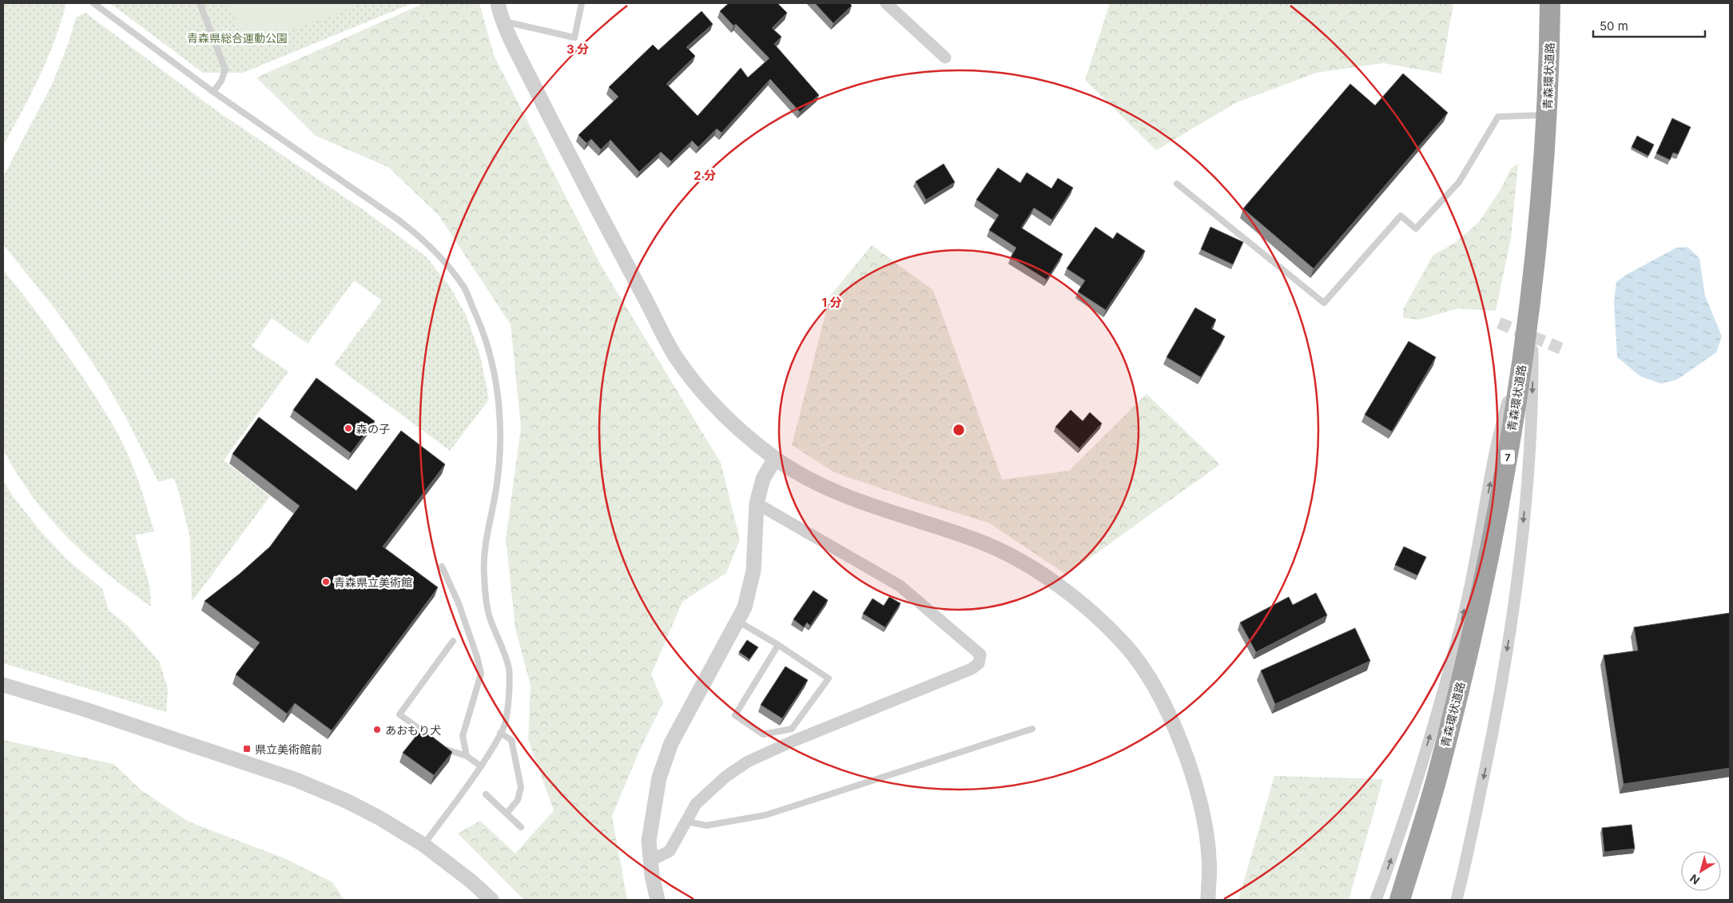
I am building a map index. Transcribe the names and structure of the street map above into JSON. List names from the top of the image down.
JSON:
{
  "streets": {
    "highway": ["青森環状道路", "7"]
  },
  "parks": ["青森県総合運動公園"],
  "places": {
    "other": ["森の子", "青森県立美術館", "あおもり犬"],
    "transit": ["県立美術館前"]
  },
  "scale_bar": "50 m",
  "north": "bottom left",
  "rings": ["3 分", "2 分", "1 分"]
}
